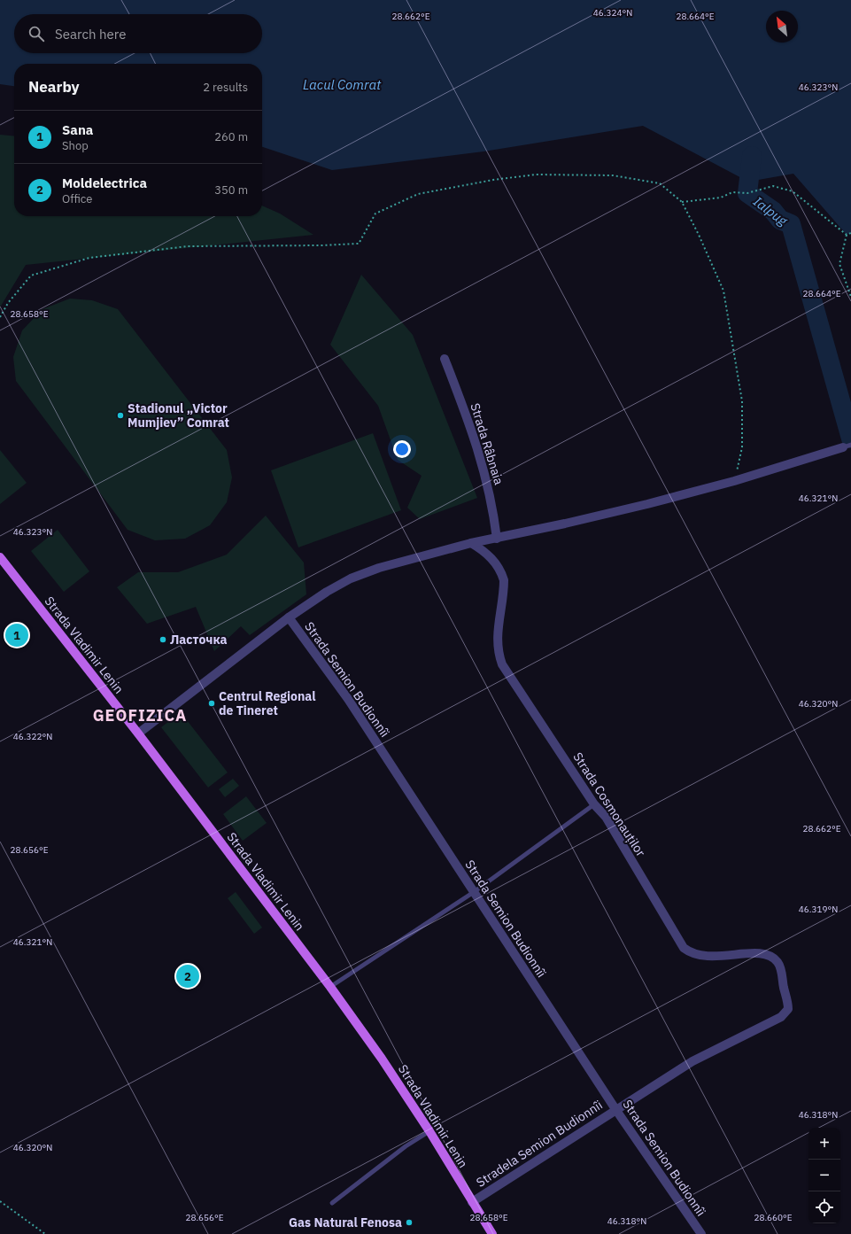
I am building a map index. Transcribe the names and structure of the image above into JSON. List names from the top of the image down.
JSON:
{
  "streets": {
    "main road": ["Strada Vladimir Lenin"],
    "street": [
      "Strada Râbnaia",
      "Strada Semion Budionnîi",
      "Strada Cosmonauților",
      "Stradela Semion Budionnîi"
    ]
  },
  "crossings": [
    ["Strada Vladimir Lenin", "Stradela Semion Budionnîi"],
    ["Strada Semion Budionnîi", "Stradela Semion Budionnîi"],
    ["Strada Cosmonauților", "Stradela Semion Budionnîi"]
  ],
  "districts": ["GEOFIZICA"],
  "water": ["Lacul Comrat", "Ialpug"],
  "places": [
    "Stadionul „Victor Mumjiev” Comrat",
    "Ласточка",
    "Centrul Regional de Tineret",
    "Gas Natural Fenosa"
  ],
  "north": "top left",
  "page": {
    "search": "Search here",
    "heading": ["Nearby", "2 results"],
    "list": [
      {
        "mark": "1",
        "name": "Sana",
        "note": "Shop",
        "value": "260 m"
      },
      {
        "mark": "2",
        "name": "Moldelectrica",
        "note": "Office",
        "value": "350 m"
      }
    ],
    "pins": ["1", "2"],
    "map_buttons": ["+", "−"]
  },
  "coordinates": [
    "46.324°N",
    "28.662°E",
    "28.664°E",
    "46.323°N",
    "28.658°E",
    "46.321°N",
    "46.320°N",
    "46.322°N",
    "28.656°E",
    "46.319°N",
    "46.318°N",
    "28.660°E"
  ]
}
